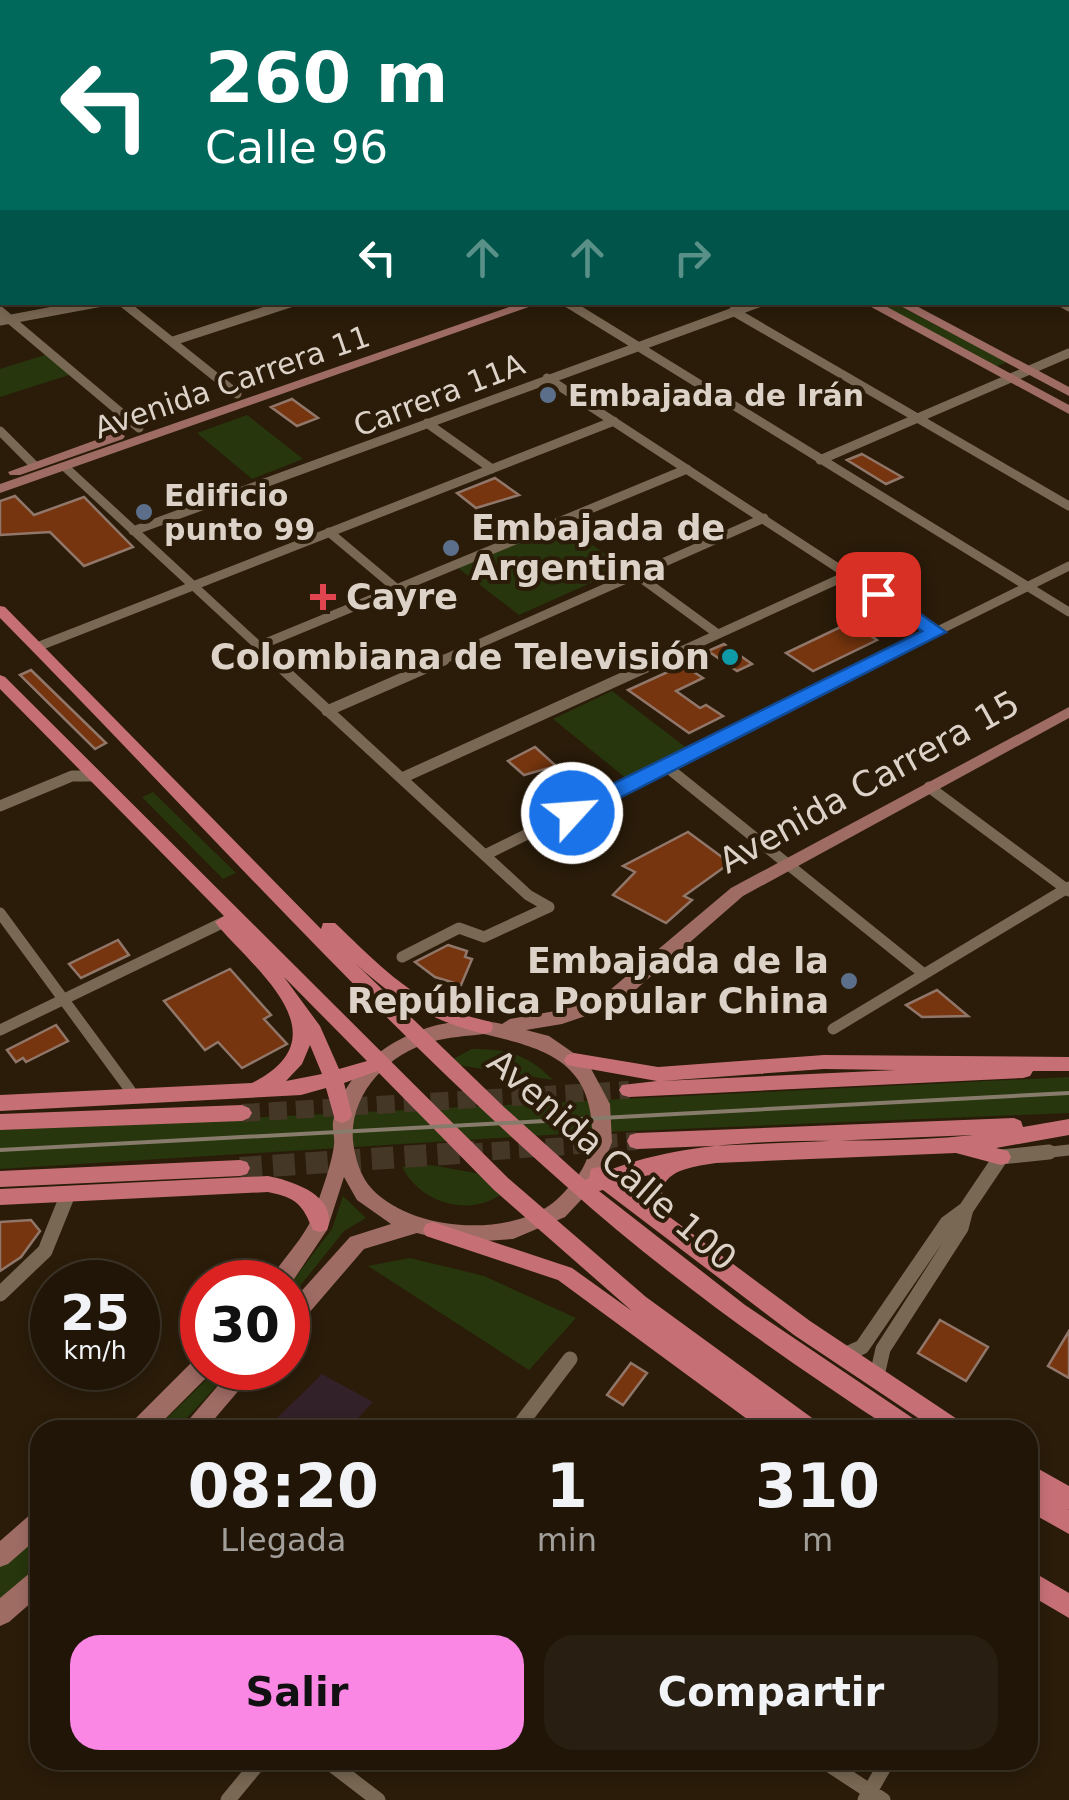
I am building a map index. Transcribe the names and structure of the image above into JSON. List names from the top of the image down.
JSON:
{
  "streets": {
    "main road": ["Avenida Carrera 11", "Avenida Carrera 15", "Avenida Calle 100"],
    "street": ["Carrera 11A"]
  },
  "places": {
    "other": [
      "Embajada de Irán",
      "Edificio punto 99",
      "Embajada de Argentina",
      "Colombiana de Televisión",
      "Embajada de la República Popular China"
    ],
    "health": ["Cayre"]
  },
  "page": {
    "turn": ["260 m", "Calle 96"],
    "speed": "25 km/h",
    "limit": "30",
    "eta": [
      "08:20",
      "Llegada",
      "1",
      "min",
      "310",
      "m"
    ],
    "buttons": ["Salir", "Compartir"]
  }
}
